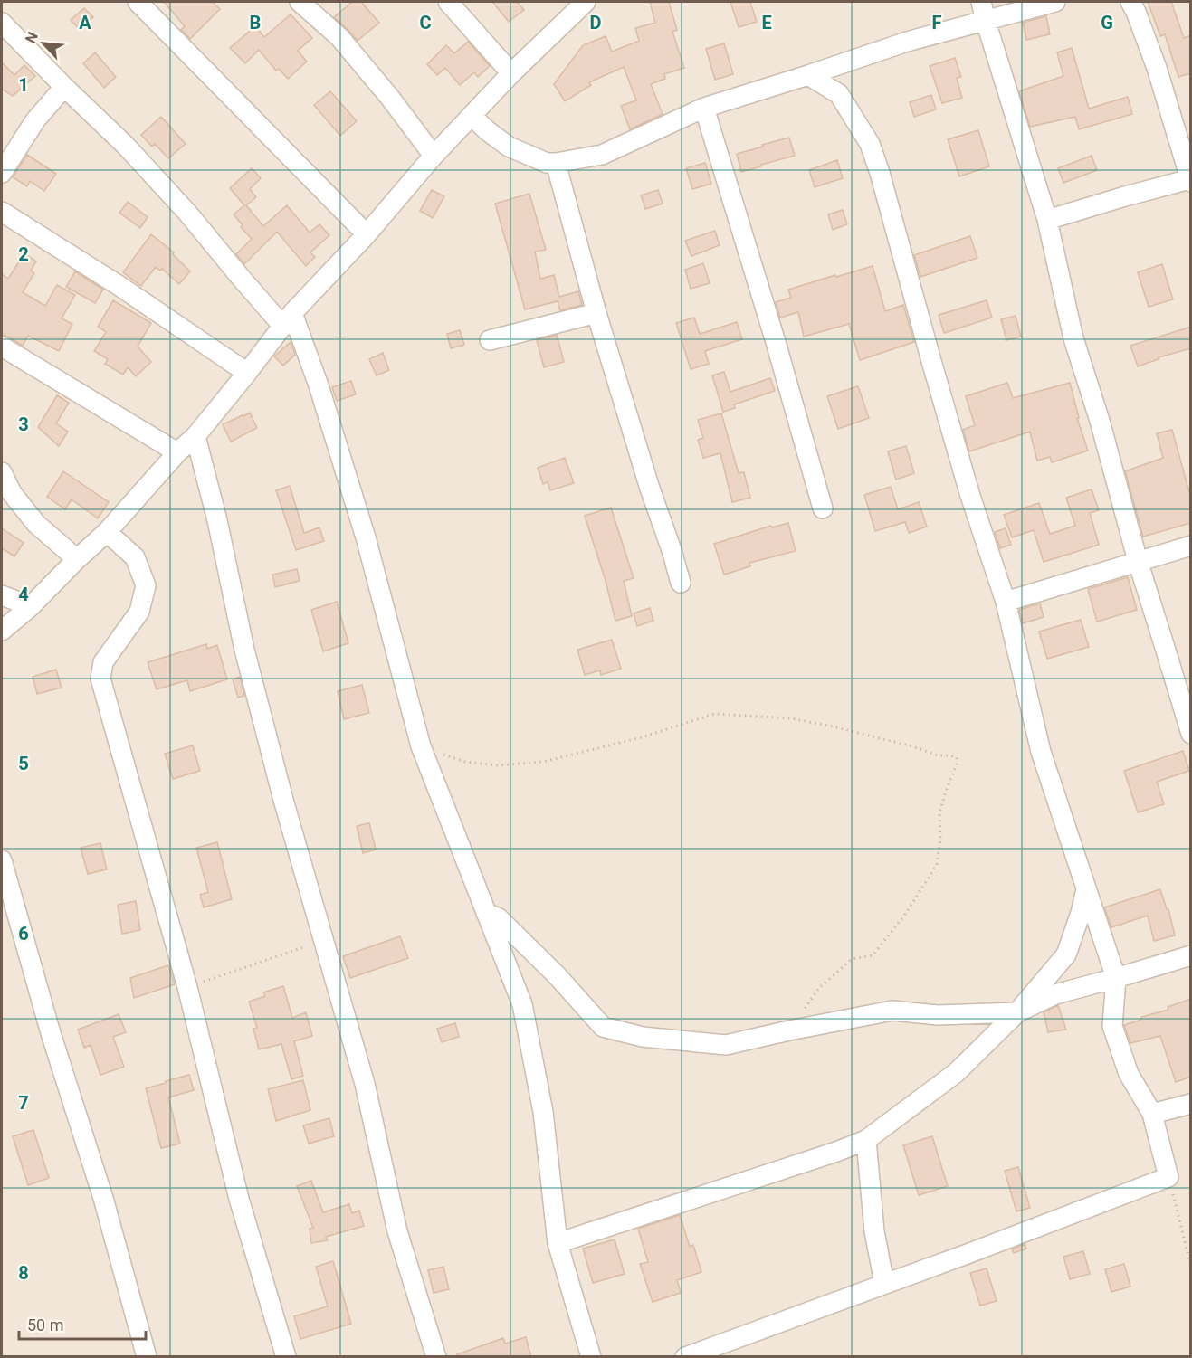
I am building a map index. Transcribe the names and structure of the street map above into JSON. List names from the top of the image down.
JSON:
{
  "scale_bar": "50 m",
  "north": "top left",
  "grid": {
    "columns": [
      "A",
      "B",
      "C",
      "D",
      "E",
      "F",
      "G"
    ],
    "rows": [
      "1",
      "2",
      "3",
      "4",
      "5",
      "6",
      "7",
      "8"
    ]
  }
}
